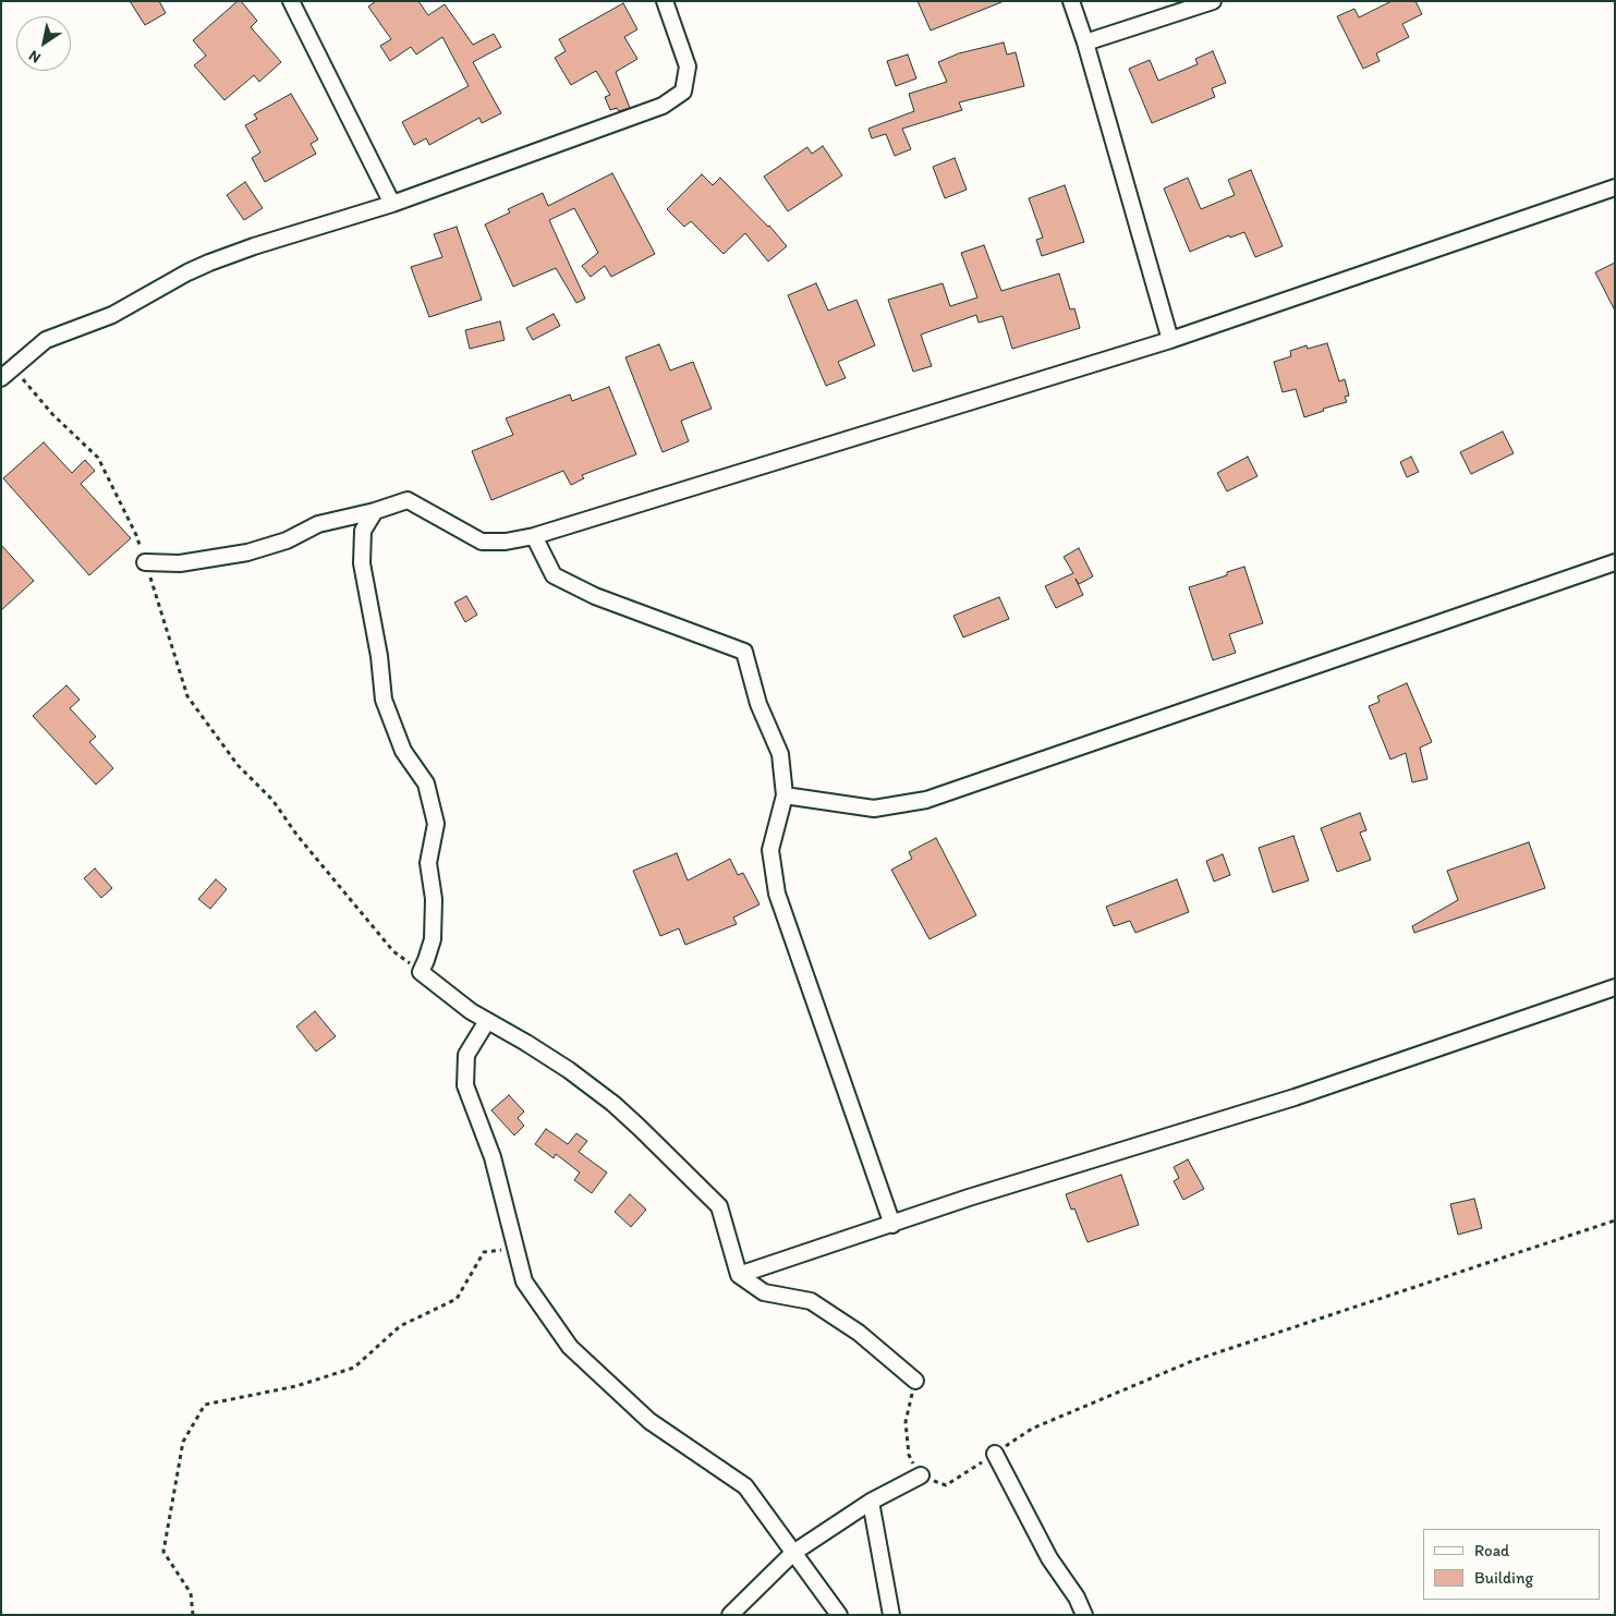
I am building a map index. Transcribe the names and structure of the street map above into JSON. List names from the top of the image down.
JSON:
{
  "legend": ["Road", "Building"],
  "north": "bottom left"
}
